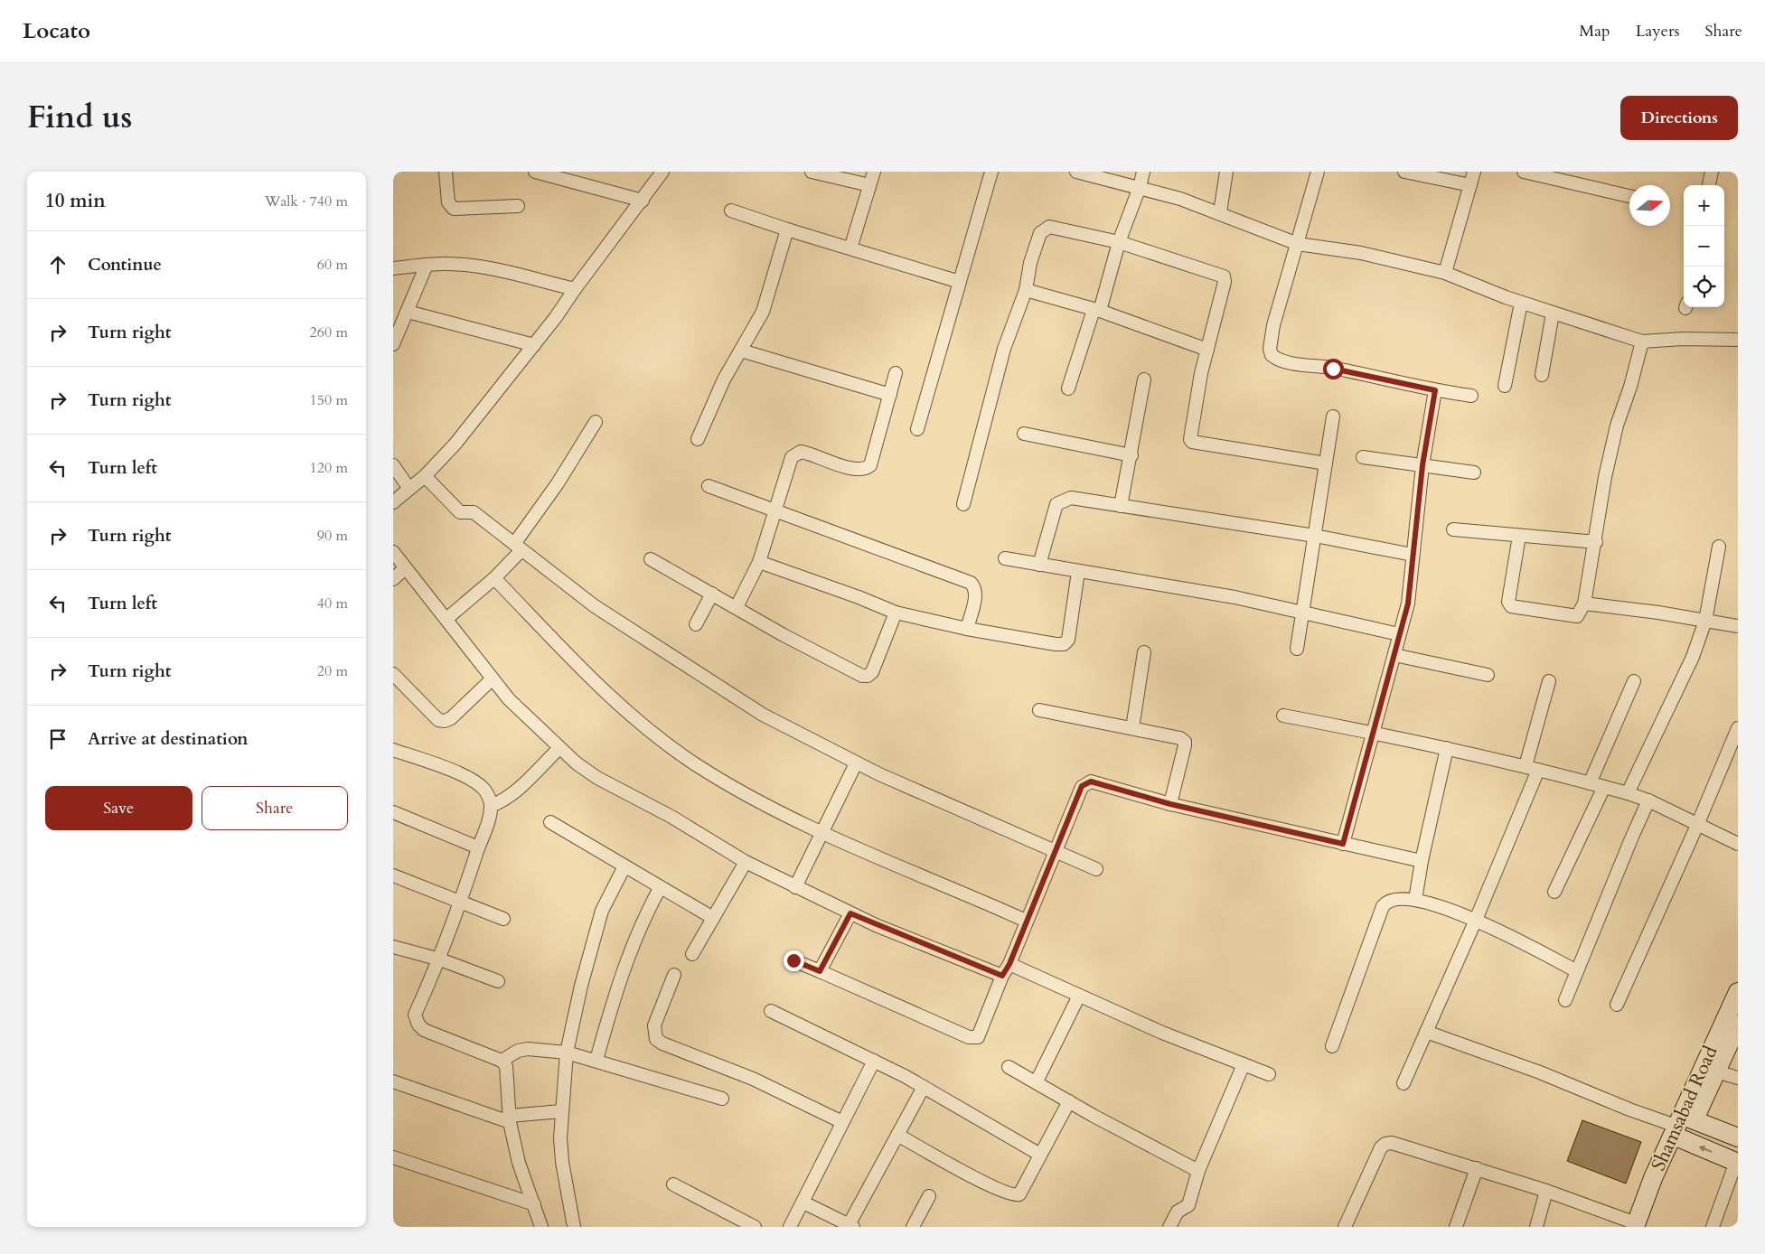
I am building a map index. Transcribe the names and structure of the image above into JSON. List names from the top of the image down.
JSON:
{
  "streets": {
    "main road": ["Shamsabad Road"]
  },
  "north": "right",
  "page": {
    "header": "Locato",
    "nav": ["Map", "Layers", "Share"],
    "title": "Find us",
    "buttons": [
      "Directions",
      ["Save", "Share"]
    ],
    "heading": ["10 min", "Walk · 740 m"],
    "map_buttons": ["+", "−"],
    "list": [
      ["Continue", "60 m"],
      ["Turn right", "260 m"],
      ["Turn right", "150 m"],
      ["Turn left", "120 m"],
      ["Turn right", "90 m"],
      ["Turn left", "40 m"],
      ["Turn right", "20 m"],
      "Arrive at destination"
    ]
  }
}
